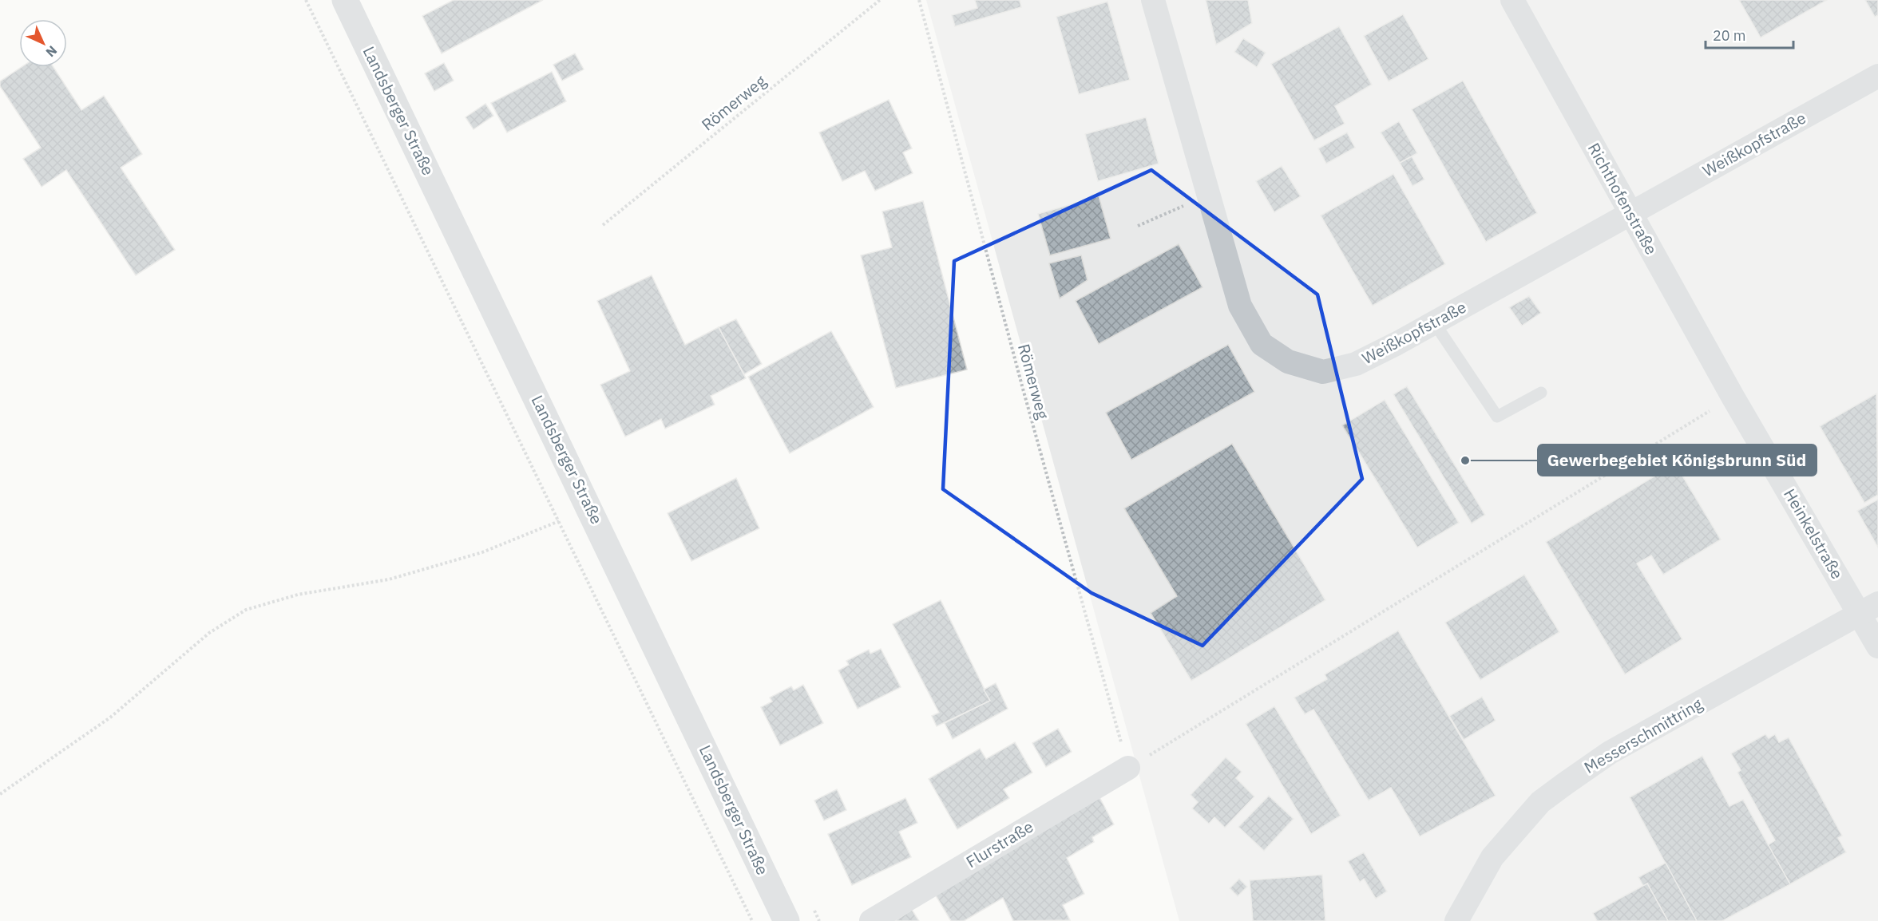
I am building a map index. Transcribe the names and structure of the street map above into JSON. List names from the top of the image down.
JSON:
{
  "streets": {
    "street": [
      "Landsberger Straße",
      "Weißkopfstraße",
      "Richthofenstraße",
      "Heinkelstraße",
      "Messerschmittring",
      "Flurstraße"
    ],
    "path": ["Römerweg"]
  },
  "crossings": [
    ["Römerweg", "Flurstraße"],
    ["Weißkopfstraße", "Richthofenstraße"],
    ["Richthofenstraße", "Heinkelstraße"],
    ["Heinkelstraße", "Messerschmittring"]
  ],
  "places": ["Gewerbegebiet Königsbrunn Süd"],
  "scale_bar": "20 m",
  "north": "bottom right"
}
